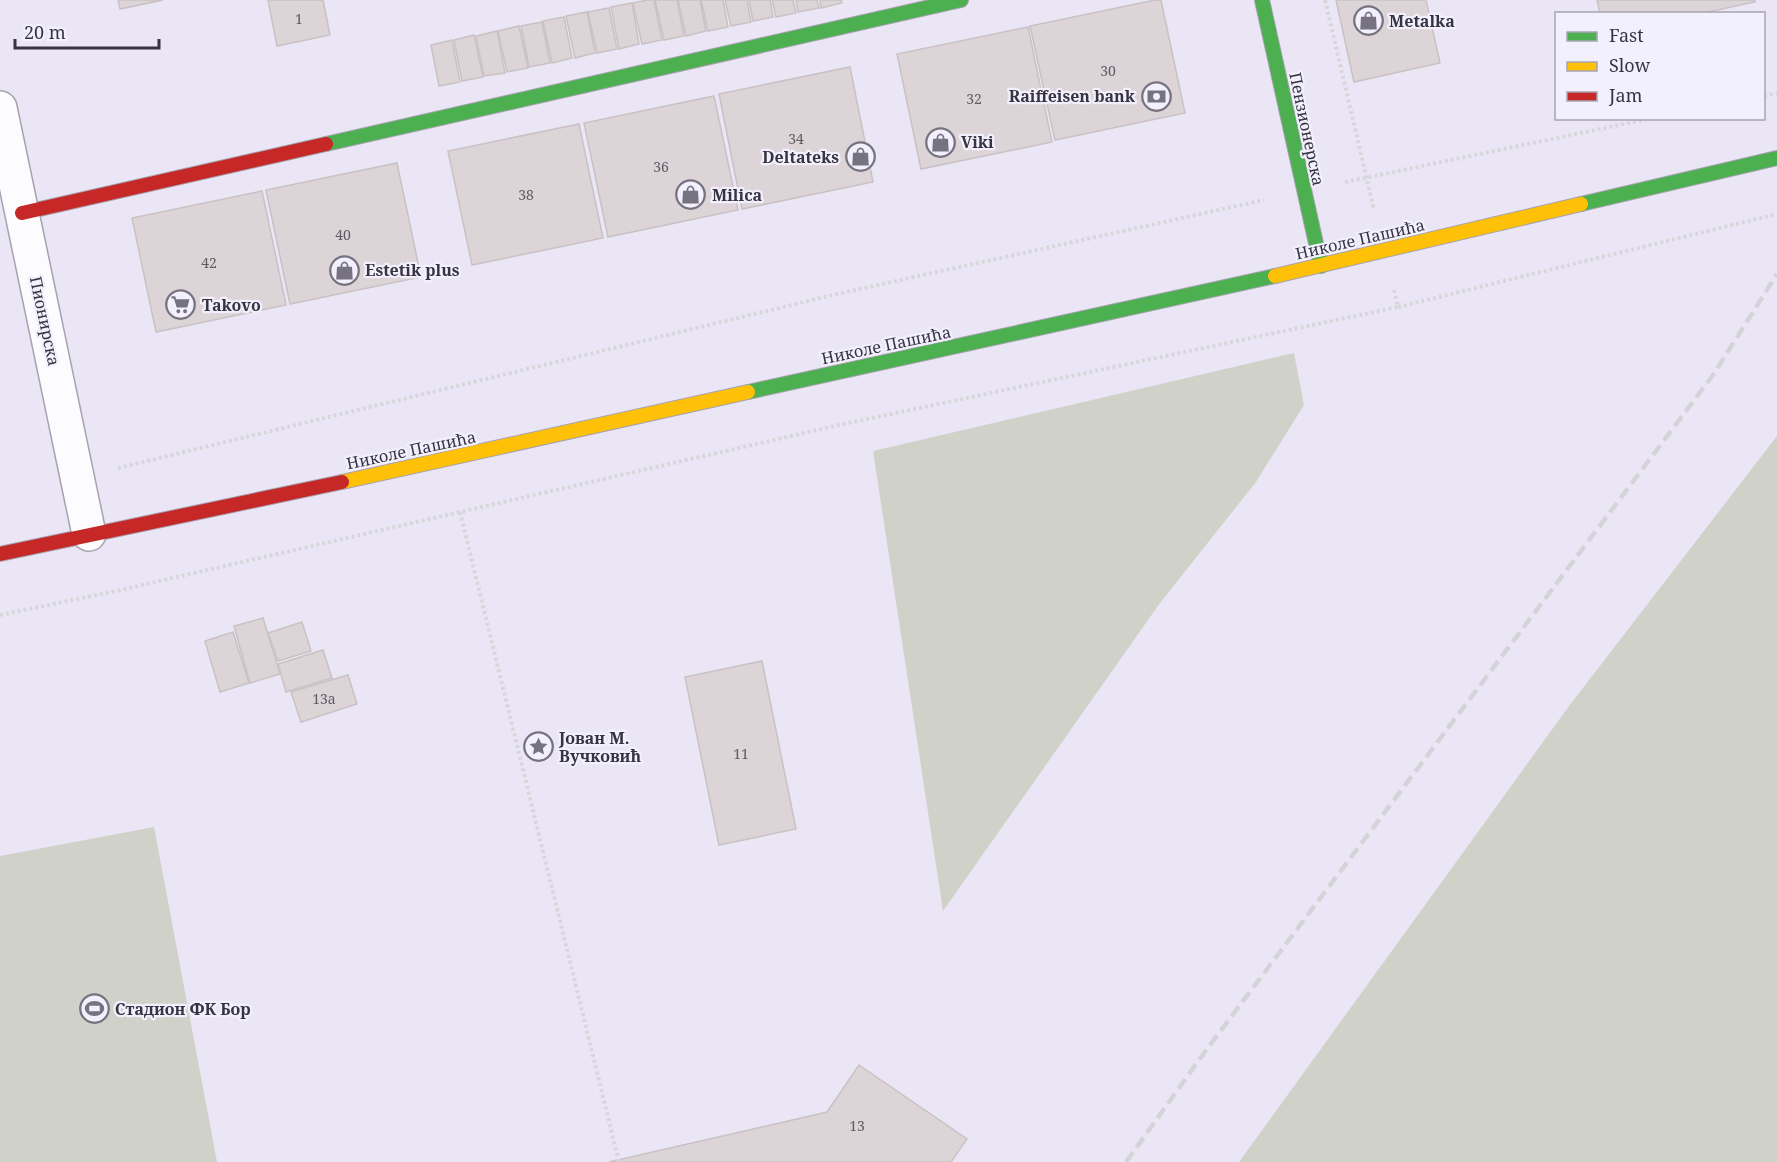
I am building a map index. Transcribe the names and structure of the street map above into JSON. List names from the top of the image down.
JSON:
{
  "streets": {
    "street": ["Пензионерска", "Николе Пашића", "Пионирска"]
  },
  "crossings": [
    ["Пензионерска", "Николе Пашића"],
    ["Николе Пашића", "Пионирска"]
  ],
  "places": {
    "shop": [
      "Metalka",
      "Viki",
      "Deltateks",
      "Milica",
      "Estetik plus"
    ],
    "bank": ["Raiffeisen bank"],
    "supermarket": ["Takovo"],
    "place": ["Јован М. Вучковић"],
    "sports": ["Стадион ФК Бор"]
  },
  "house_numbers": [
    "1",
    "30",
    "32",
    "34",
    "36",
    "38",
    "40",
    "42",
    "13a",
    "11",
    "13"
  ],
  "legend": ["Fast", "Slow", "Jam"],
  "scale_bar": "20 m"
}
